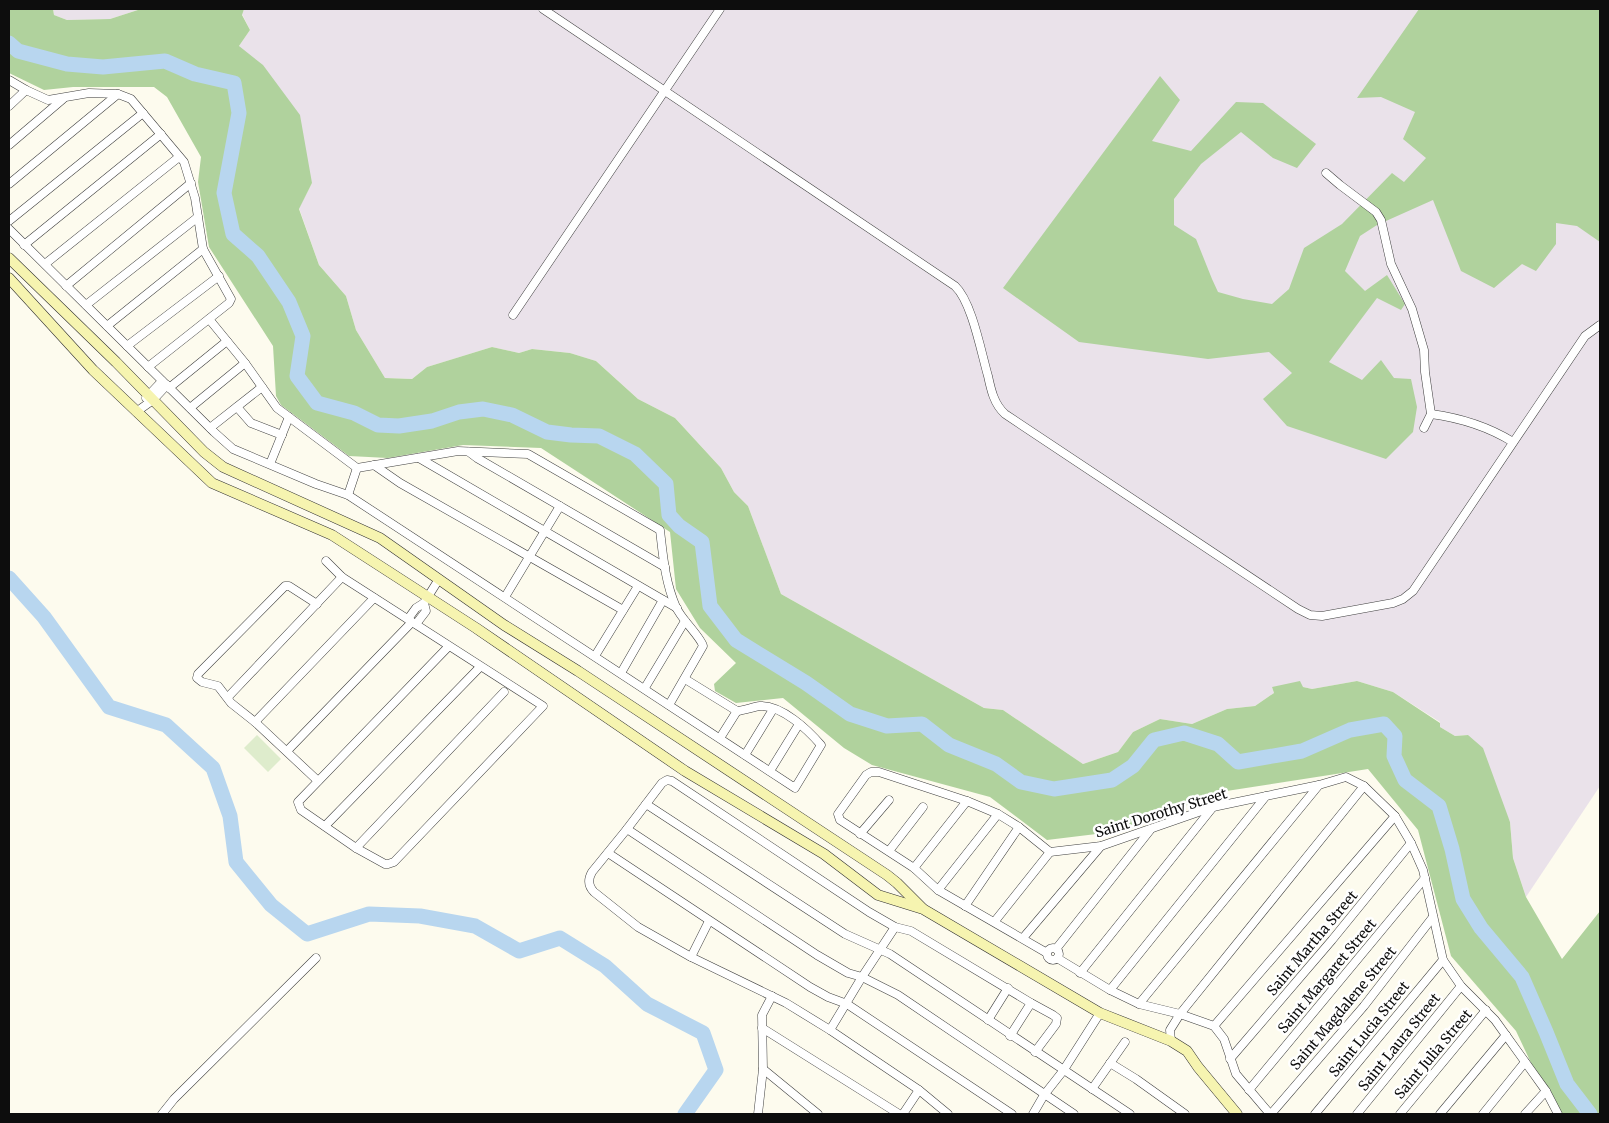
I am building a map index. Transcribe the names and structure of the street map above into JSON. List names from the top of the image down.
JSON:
{
  "streets": {
    "street": [
      "Saint Dorothy Street",
      "Saint Martha Street",
      "Saint Margaret Street",
      "Saint Magdalene Street",
      "Saint Lucia Street",
      "Saint Laura Street",
      "Saint Julia Street"
    ]
  },
  "crossings": [
    ["Saint Dorothy Street", "Saint Martha Street"],
    ["Saint Dorothy Street", "Saint Margaret Street"],
    ["Saint Dorothy Street", "Saint Magdalene Street"],
    ["Saint Dorothy Street", "Saint Lucia Street"],
    ["Saint Dorothy Street", "Saint Laura Street"],
    ["Saint Dorothy Street", "Saint Julia Street"]
  ]
}
